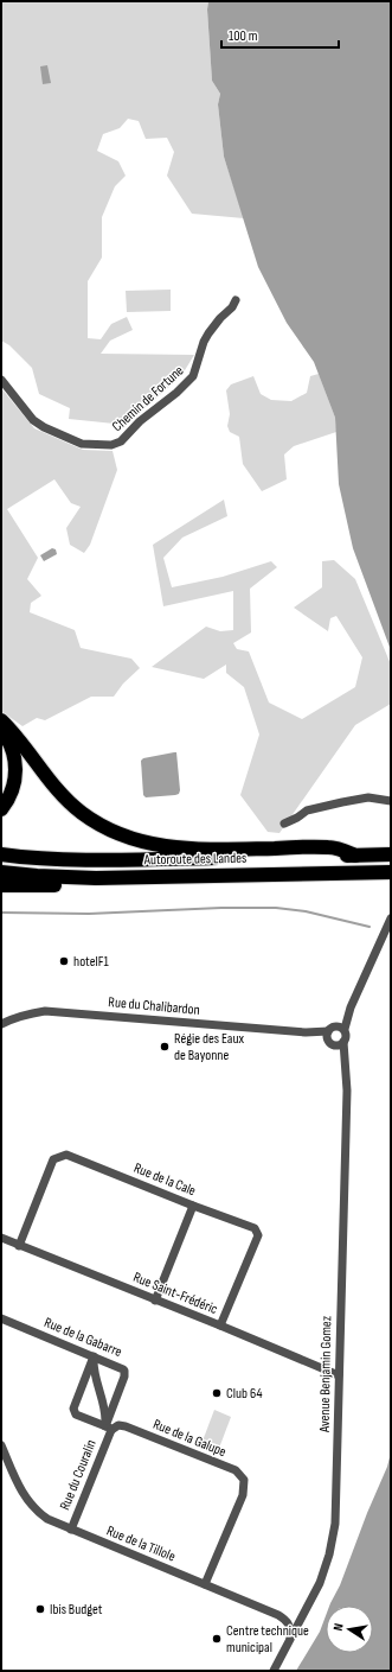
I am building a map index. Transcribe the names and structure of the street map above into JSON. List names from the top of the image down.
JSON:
{
  "streets": {
    "highway": ["Autoroute des Landes"],
    "street": [
      "Chemin de Fortune",
      "Rue du Chalibardon",
      "Rue de la Cale",
      "Rue Saint-Frédéric",
      "Rue de la Gabarre",
      "Avenue Benjamin Gomez",
      "Rue de la Galupe",
      "Rue du Couralin",
      "Rue de la Tillole"
    ]
  },
  "crossings": [
    ["Rue du Chalibardon", "Avenue Benjamin Gomez"],
    ["Rue de la Cale", "Rue Saint-Frédéric"],
    ["Rue Saint-Frédéric", "Avenue Benjamin Gomez"],
    ["Rue de la Gabarre", "Rue de la Galupe"],
    ["Rue de la Gabarre", "Rue du Couralin"],
    ["Avenue Benjamin Gomez", "Rue de la Tillole"],
    ["Rue de la Galupe", "Rue du Couralin"],
    ["Rue de la Galupe", "Rue de la Tillole"],
    ["Rue du Couralin", "Rue de la Tillole"]
  ],
  "places": [
    "hotelF1",
    "Régie des Eaux de Bayonne",
    "Club 64",
    "Ibis Budget",
    "Centre technique municipal"
  ],
  "scale_bar": "100 m",
  "north": "left"
}
